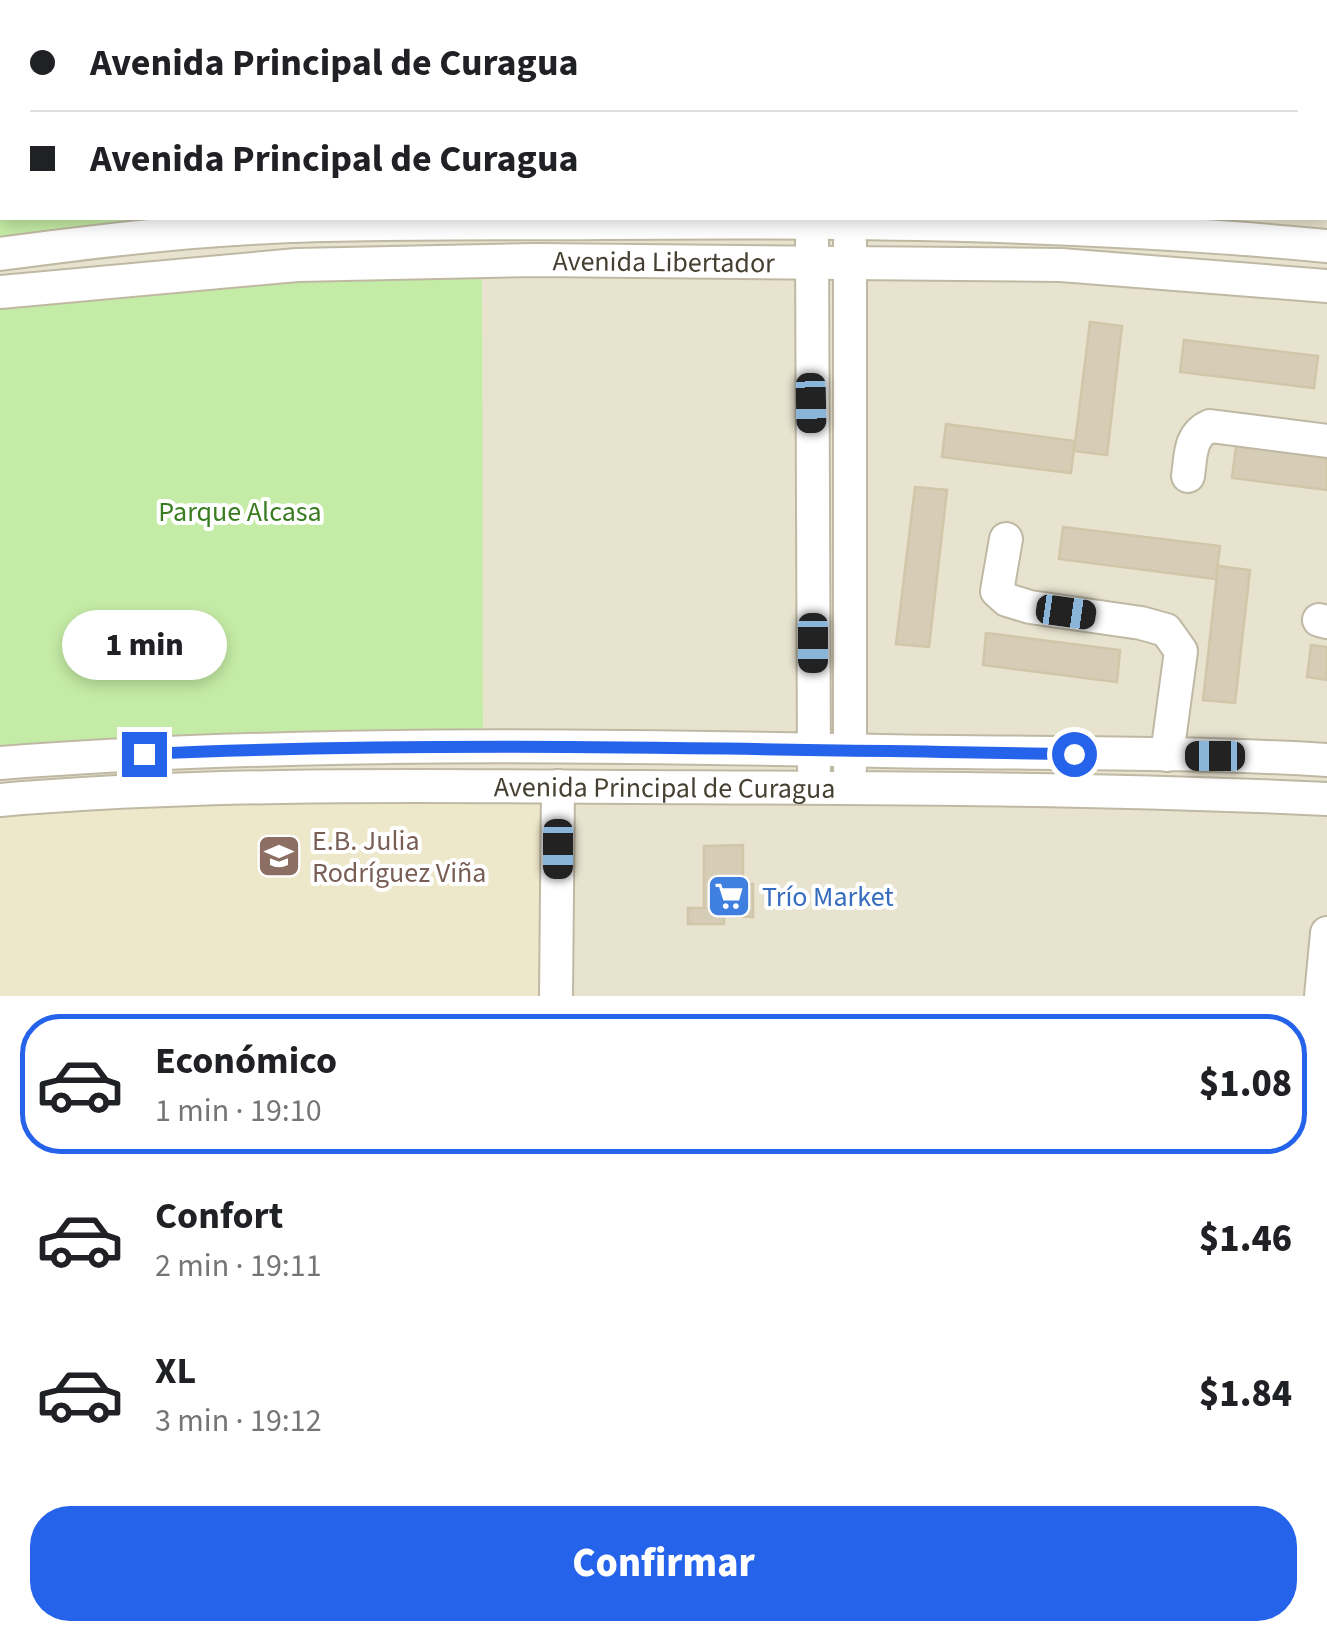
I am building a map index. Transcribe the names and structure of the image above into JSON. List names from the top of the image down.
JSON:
{
  "streets": {
    "street": ["Avenida Libertador", "Avenida Principal de Curagua"]
  },
  "parks": ["Parque Alcasa"],
  "places": {
    "school or university": ["E.B. Julia Rodríguez Viña"],
    "supermarket": ["Trío Market"]
  },
  "page": {
    "banner": ["Avenida Principal de Curagua", "Avenida Principal de Curagua"],
    "bubble": "1 min",
    "list": [
      {
        "name": "Económico",
        "note": "1 min · 19:10",
        "value": "$1.08"
      },
      {
        "name": "Confort",
        "note": "2 min · 19:11",
        "value": "$1.46"
      },
      {
        "name": "XL",
        "note": "3 min · 19:12",
        "value": "$1.84"
      }
    ],
    "buttons": "Confirmar"
  }
}
